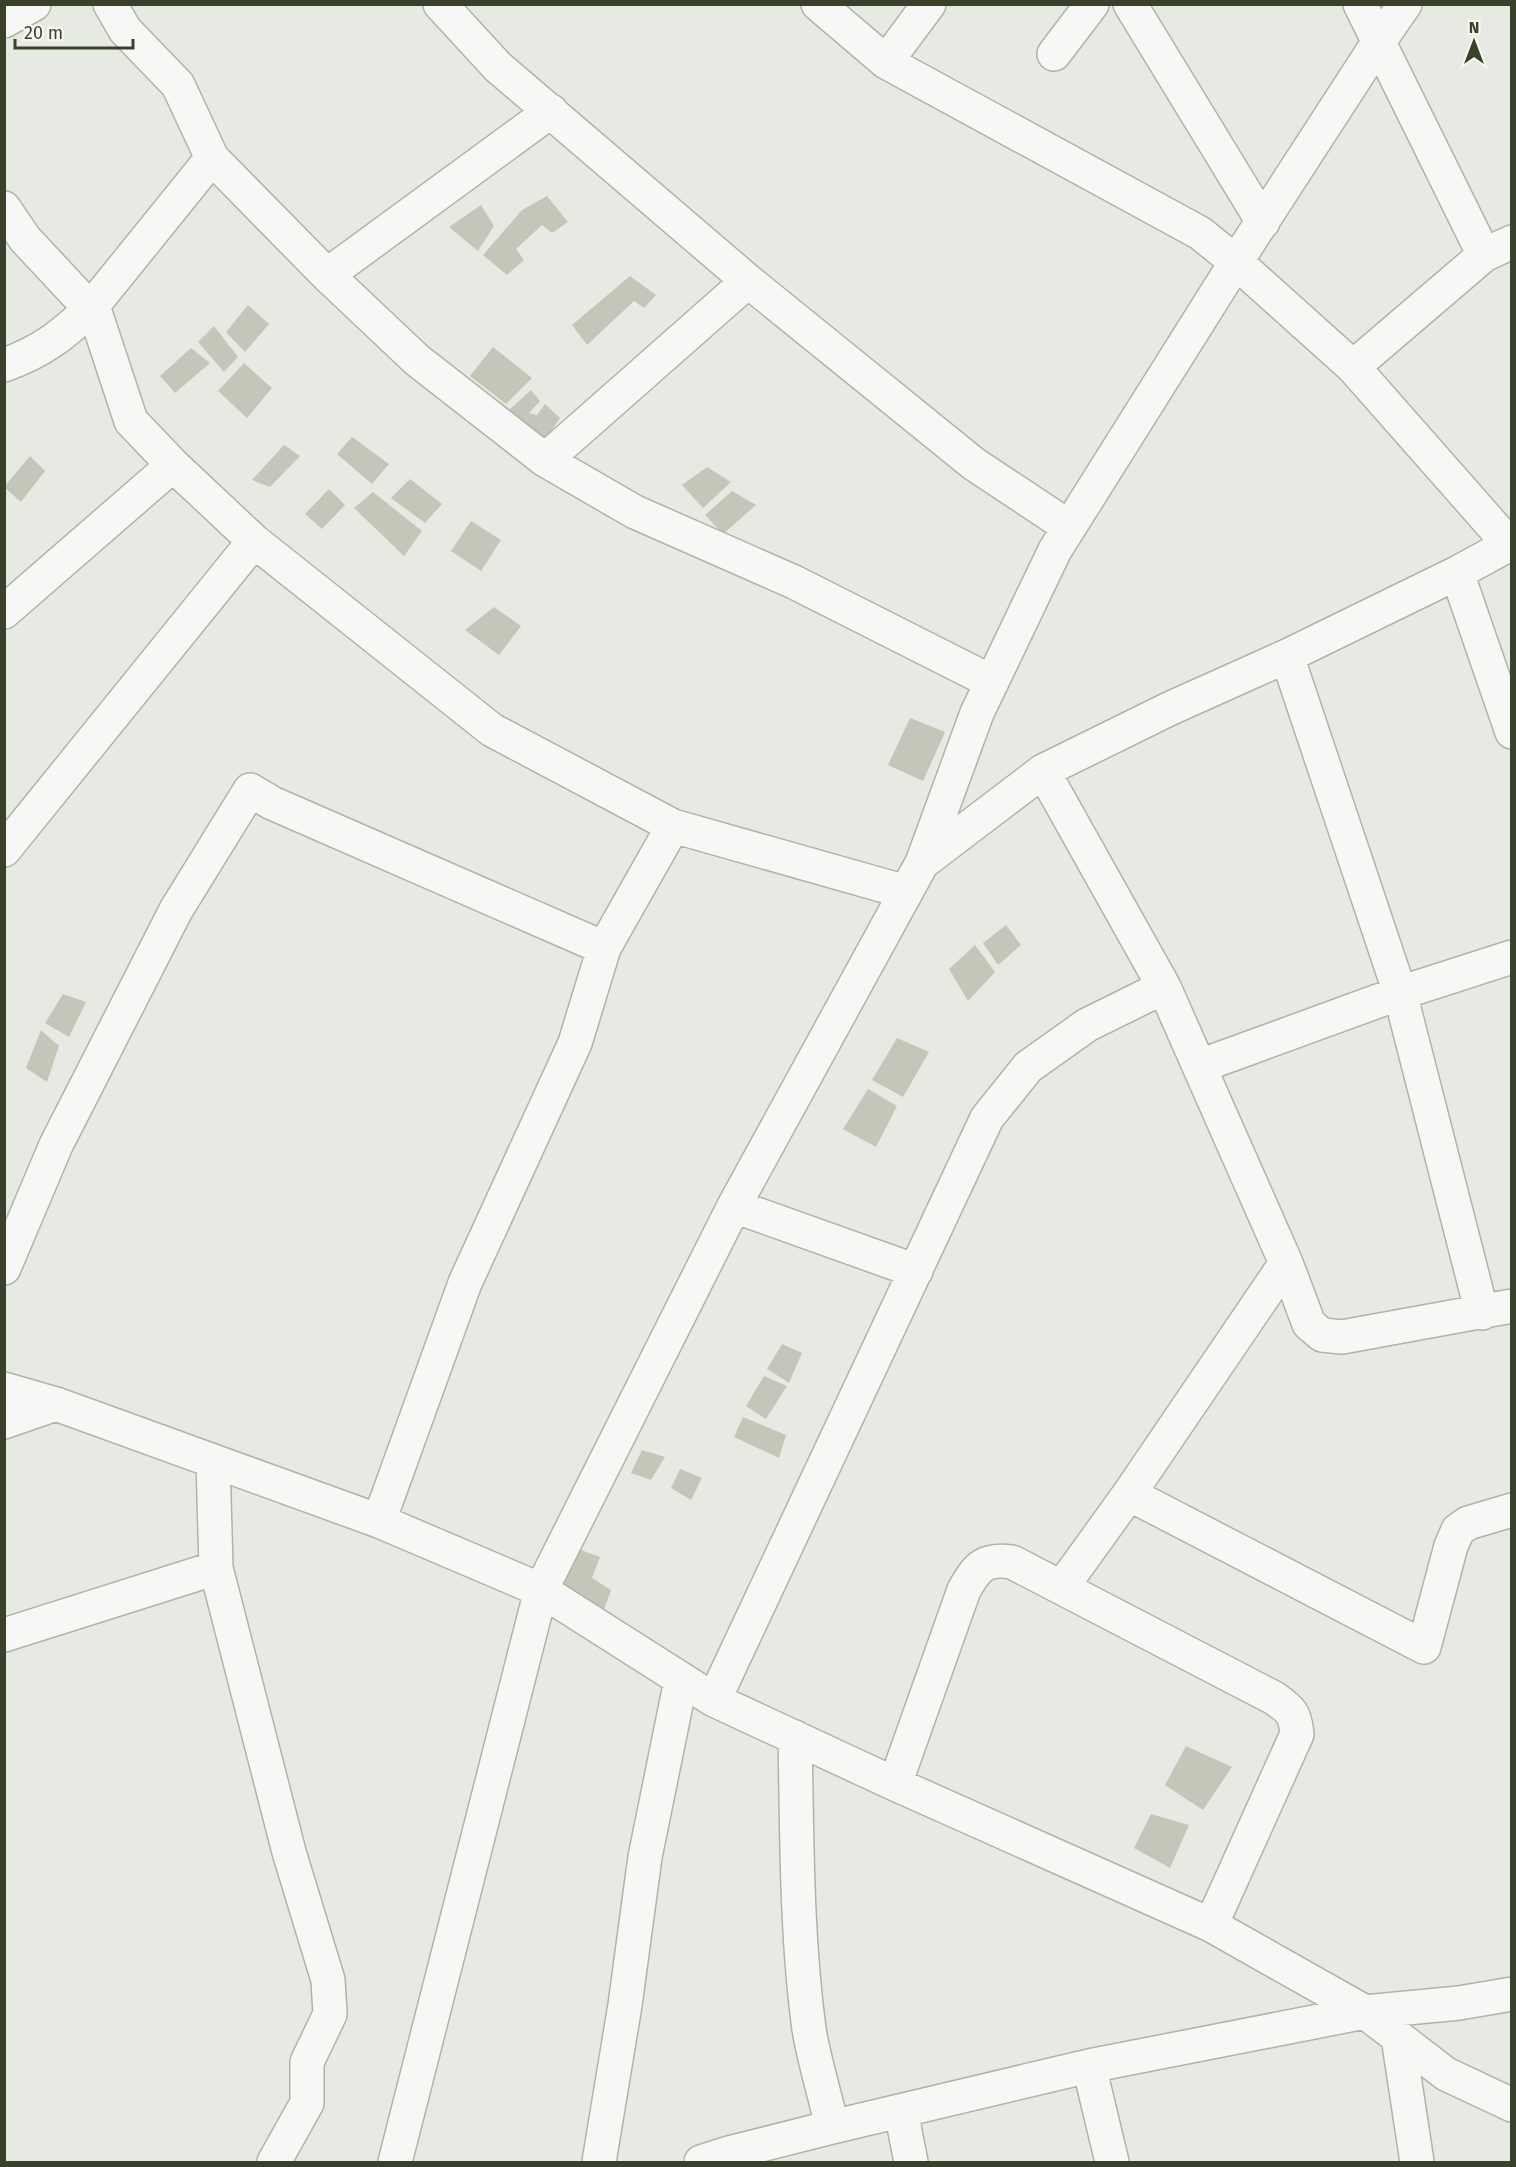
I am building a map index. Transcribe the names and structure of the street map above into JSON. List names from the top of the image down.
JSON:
{
  "scale_bar": "20 m",
  "north": "top"
}
